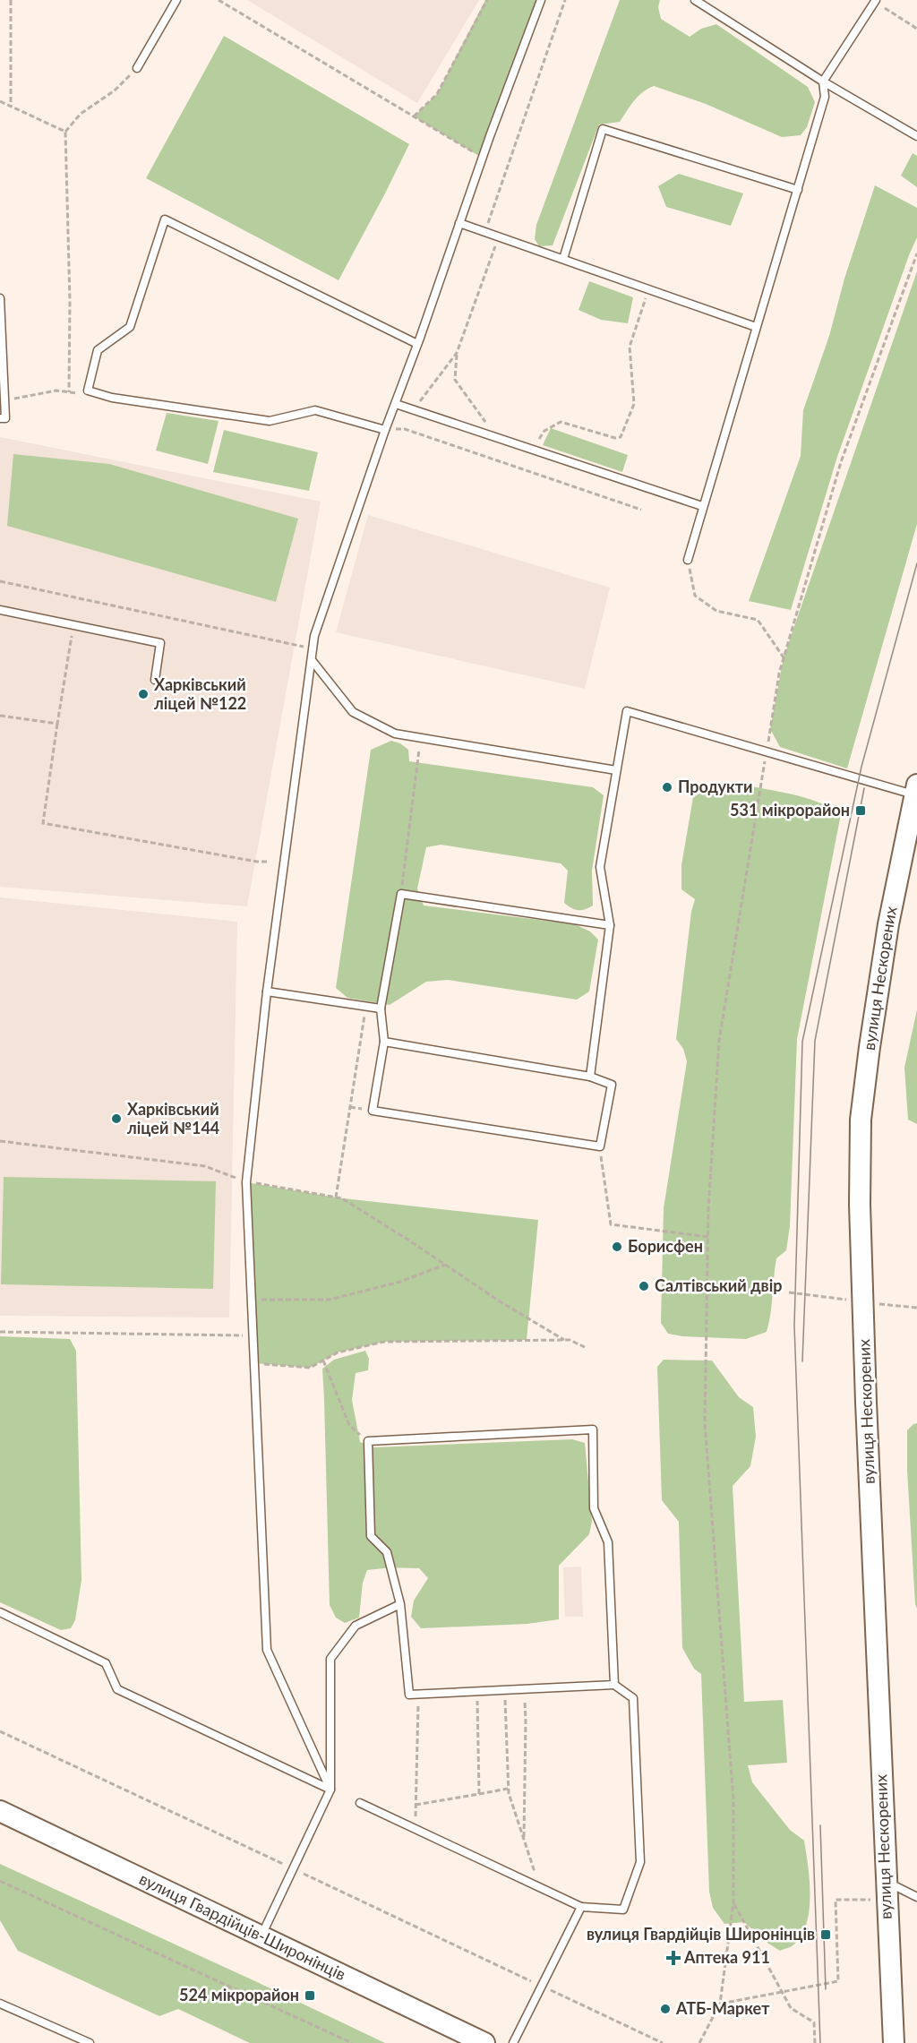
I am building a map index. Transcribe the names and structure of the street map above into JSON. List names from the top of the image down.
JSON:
{
  "streets": {
    "main road": ["вулиця Нескорених", "вулиця Гвардійців-Широнінців"]
  },
  "places": {
    "other": [
      "Харківський ліцей №122",
      "Продукти",
      "Харківський ліцей №144",
      "Борисфен",
      "Салтівський двір",
      "АТБ-Маркет"
    ],
    "transit": ["531 мікрорайон", "вулиця Гвардійців Широнінців", "524 мікрорайон"],
    "health": ["Аптека 911"]
  }
}
